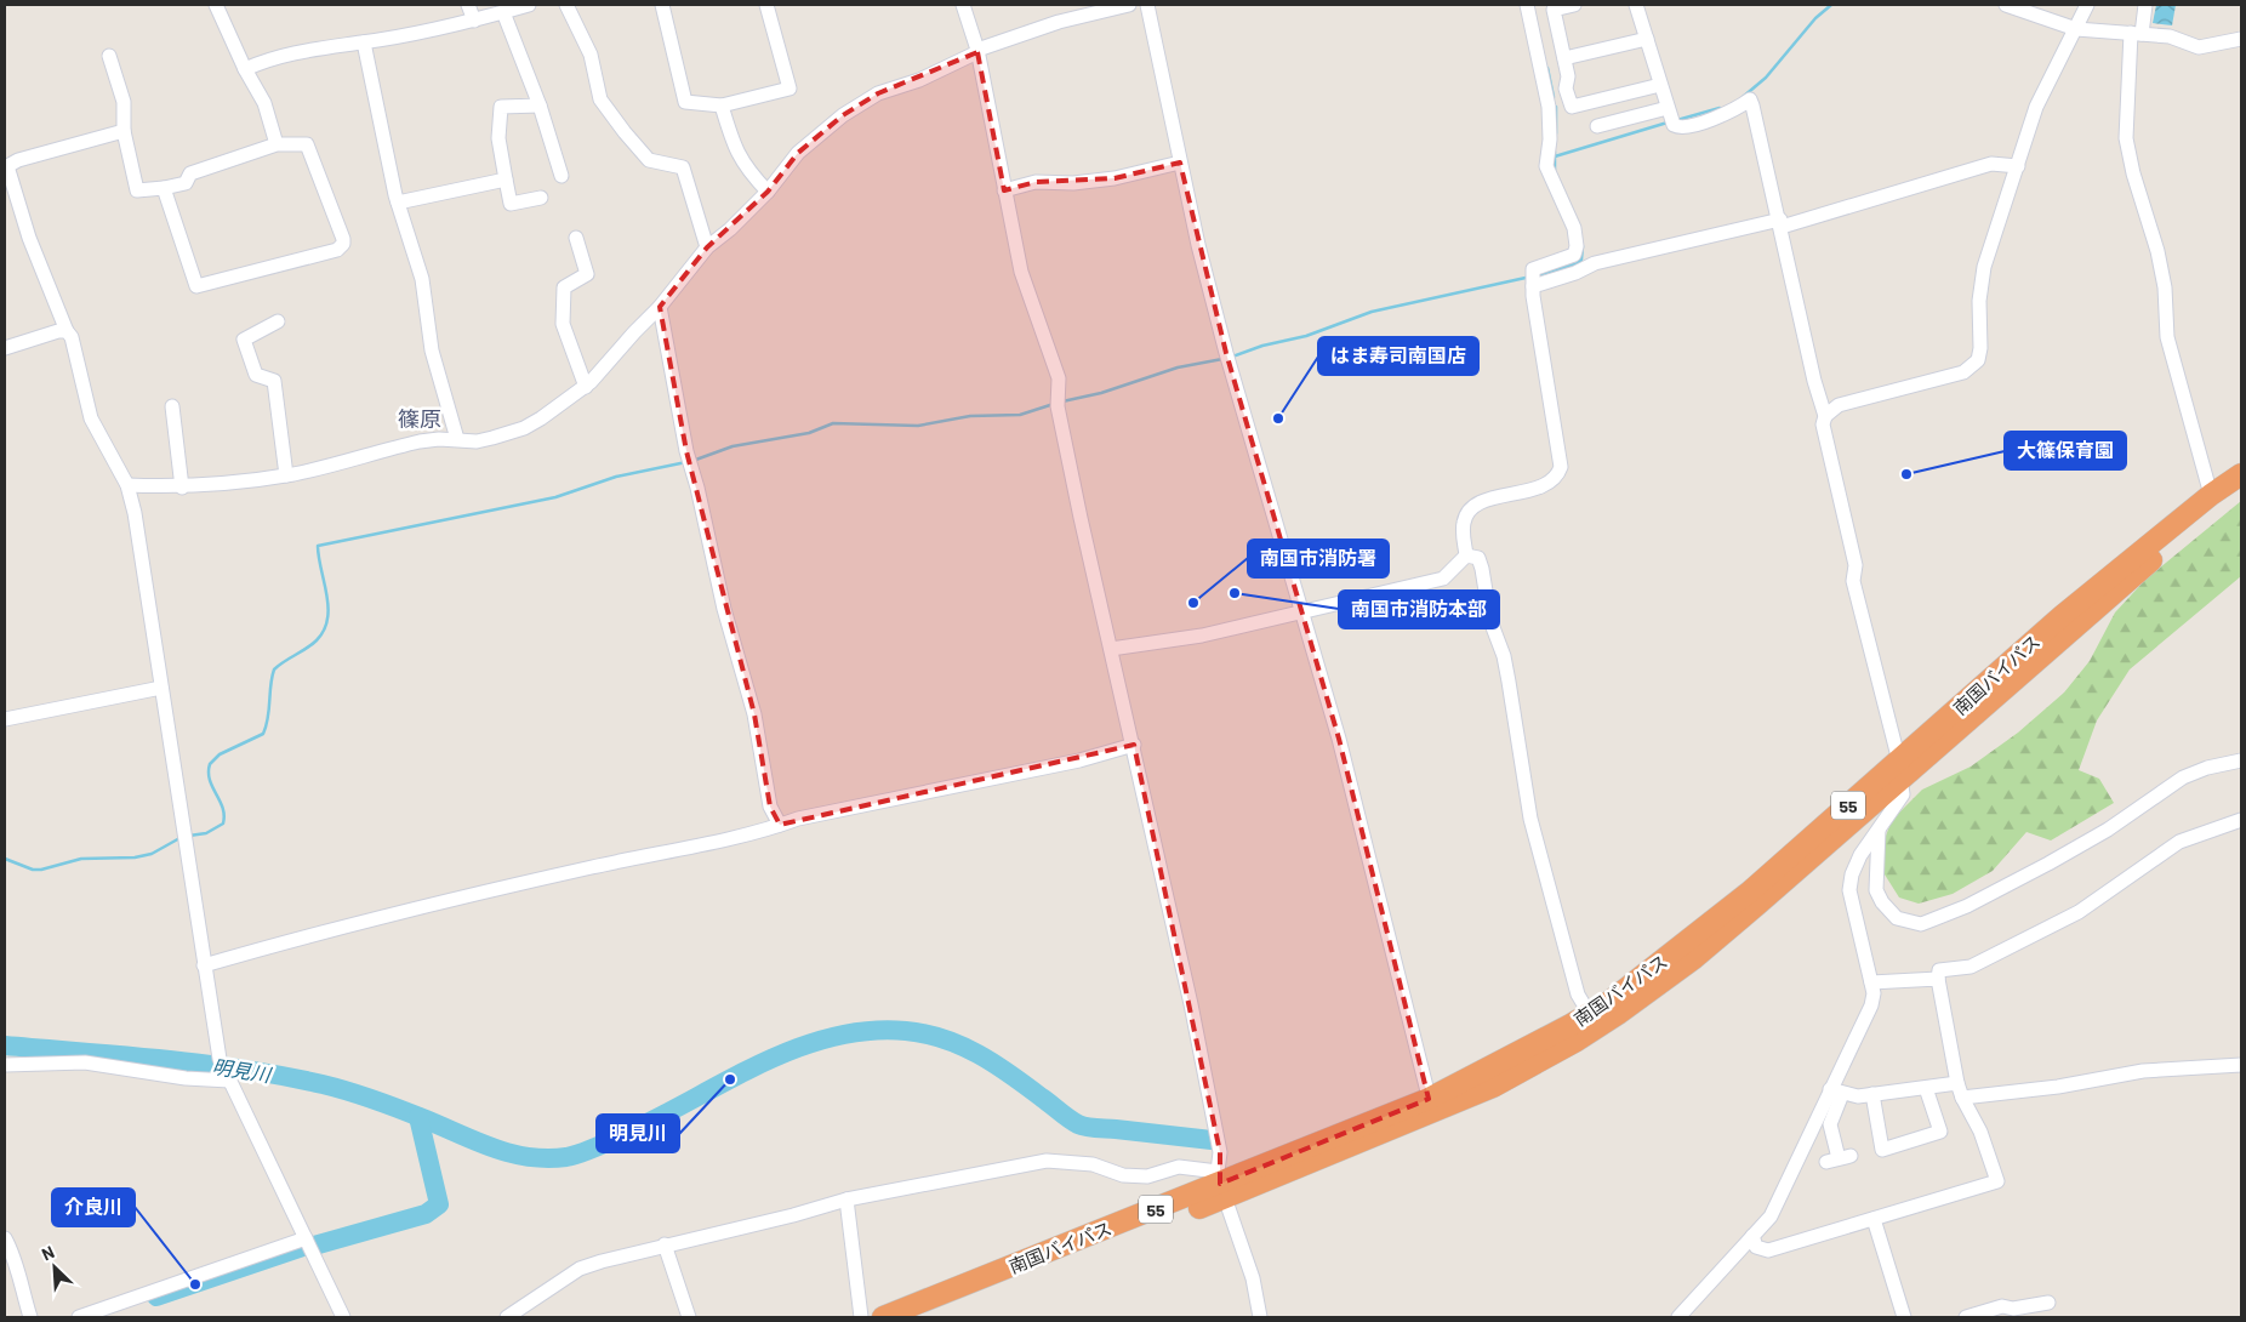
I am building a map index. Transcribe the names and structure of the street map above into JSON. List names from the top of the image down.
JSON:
{
  "streets": {
    "highway": ["南国バイパス", "55"]
  },
  "districts": ["篠原"],
  "water": ["明見川"],
  "places": [
    "はま寿司南国店",
    "大篠保育園",
    "南国市消防本部",
    "南国市消防署",
    "明見川",
    "介良川"
  ],
  "north": "top left"
}
